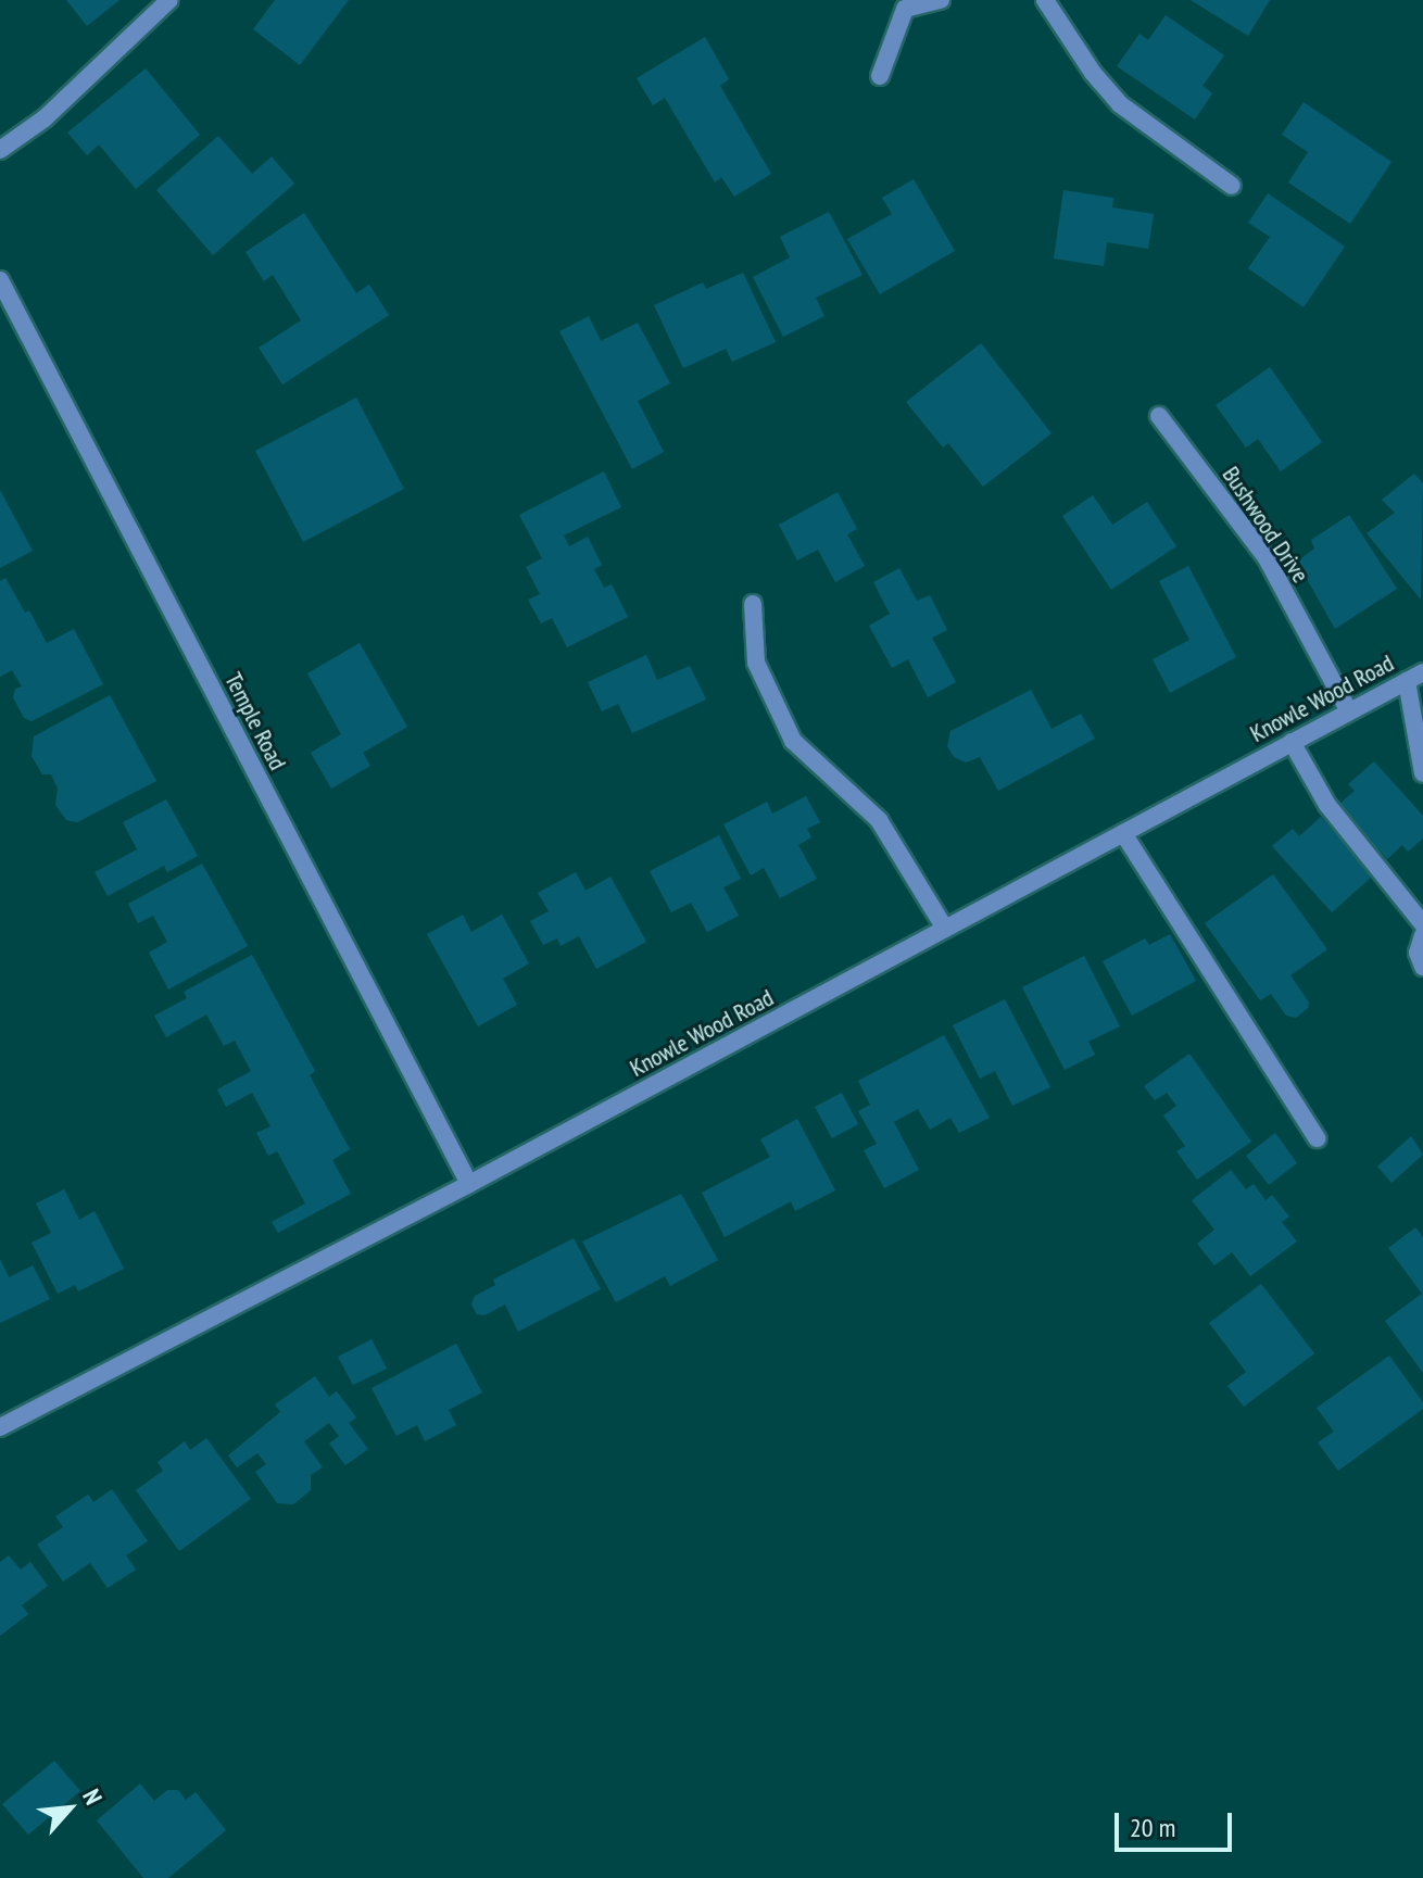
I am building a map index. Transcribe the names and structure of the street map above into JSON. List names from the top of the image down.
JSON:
{
  "streets": {
    "street": ["Bushwood Drive", "Knowle Wood Road", "Temple Road"]
  },
  "crossings": [
    ["Bushwood Drive", "Knowle Wood Road"],
    ["Knowle Wood Road", "Temple Road"]
  ],
  "scale_bar": "20 m",
  "north": "top right"
}
